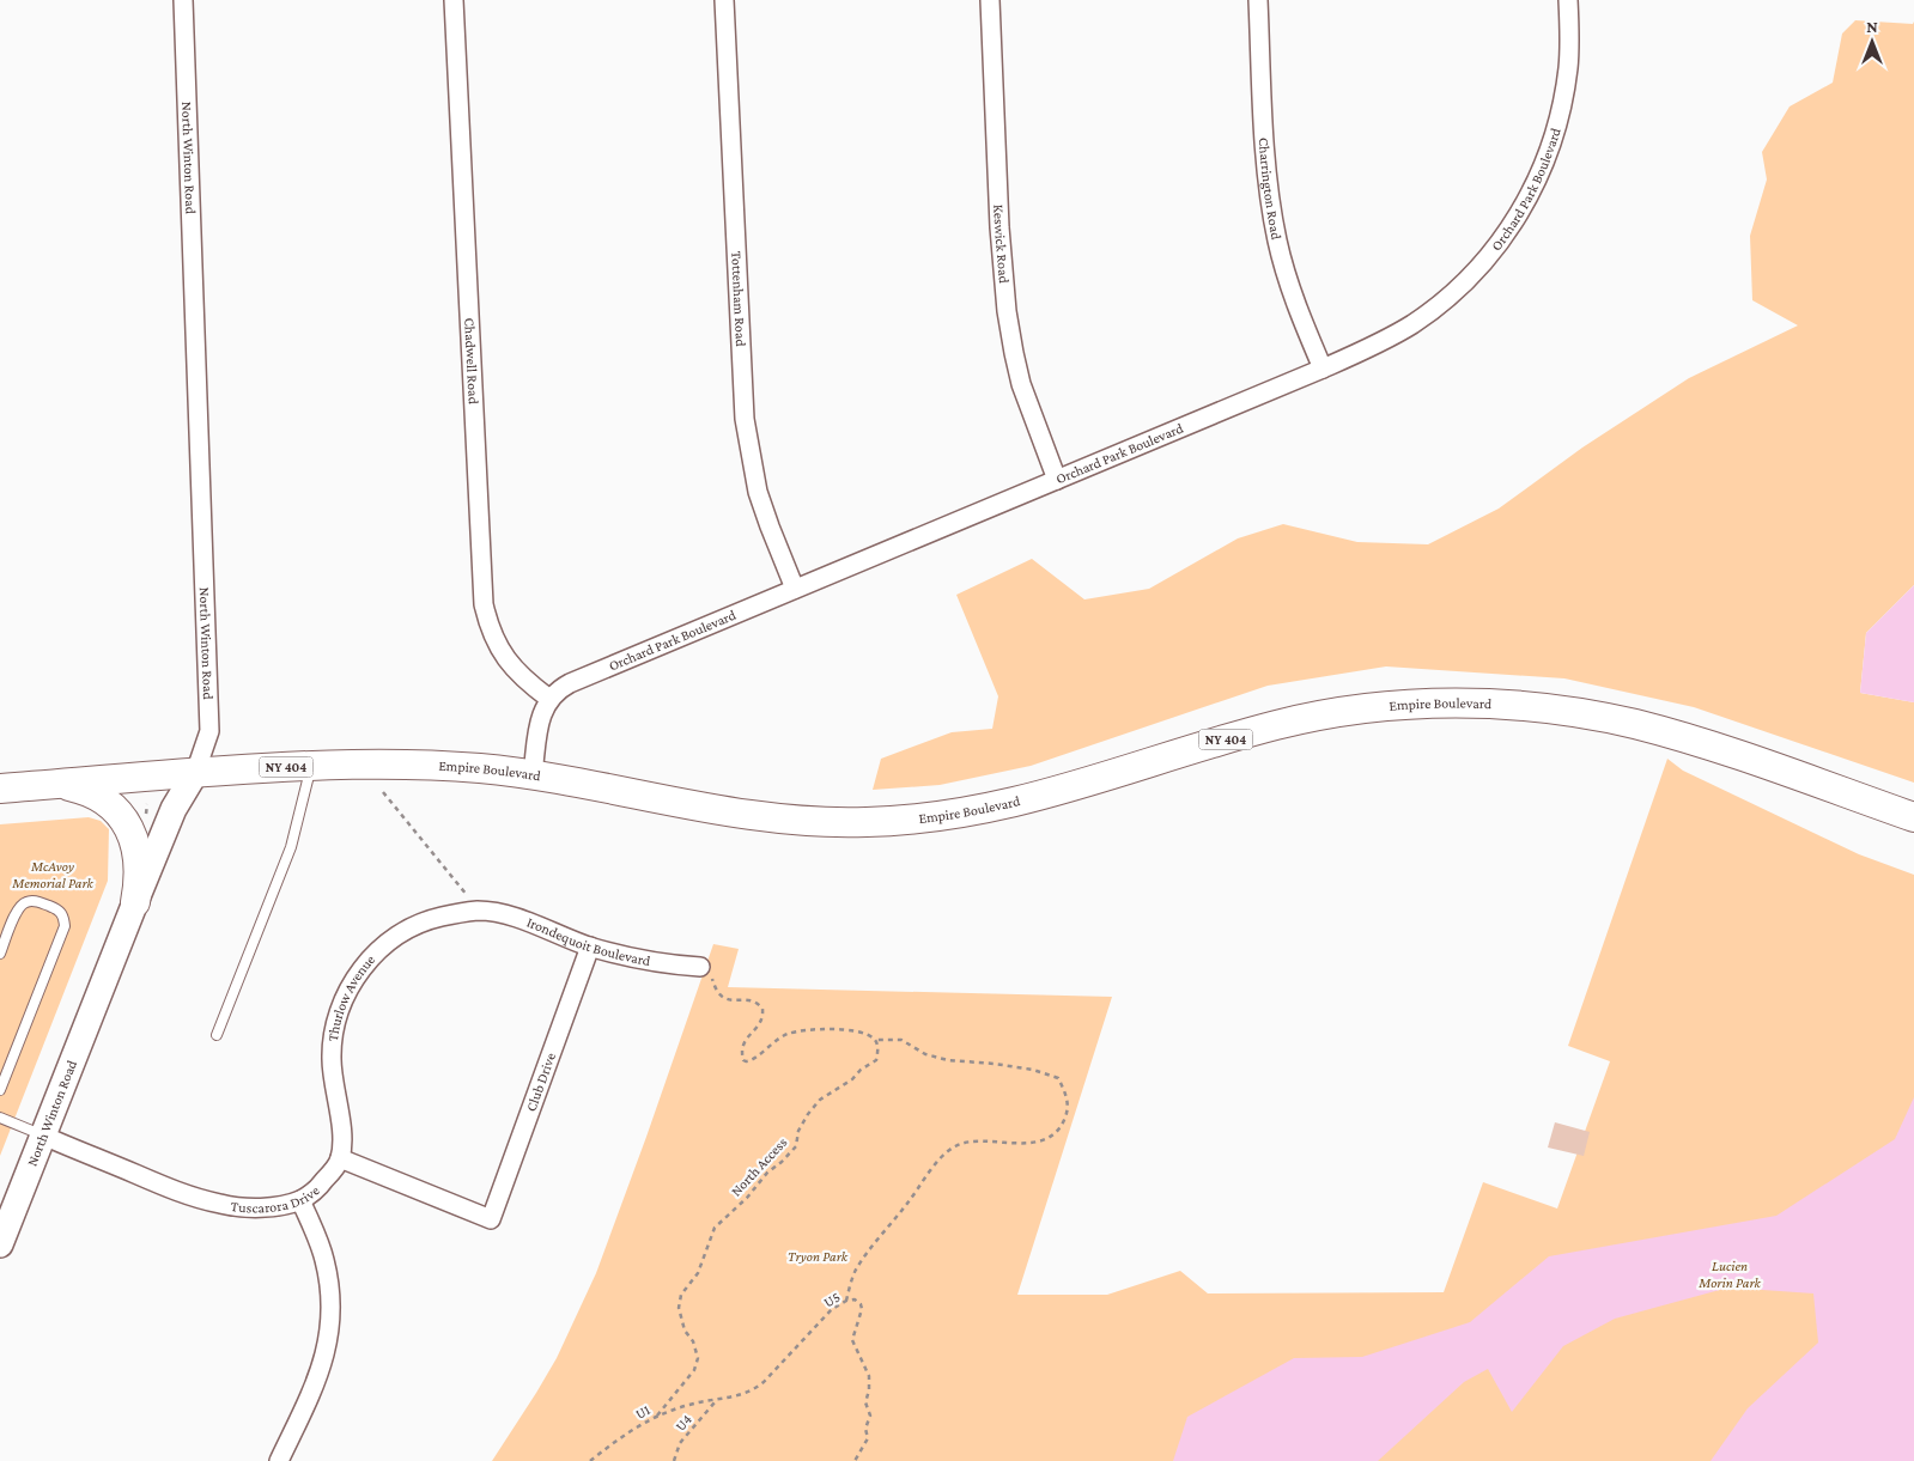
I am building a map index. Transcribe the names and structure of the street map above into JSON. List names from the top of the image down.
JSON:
{
  "streets": {
    "main road": ["North Winton Road", "Empire Boulevard", "NY 404"],
    "street": [
      "Orchard Park Boulevard",
      "Charrington Road",
      "Keswick Road",
      "Tottenham Road",
      "Chadwell Road",
      "Irondequoit Boulevard",
      "Thurlow Avenue",
      "Club Drive",
      "Tuscarora Drive"
    ],
    "path": [
      "North Access",
      "U5",
      "U1",
      "U4"
    ]
  },
  "crossings": [
    ["North Winton Road", "Empire Boulevard"],
    ["North Winton Road", "Tuscarora Drive"],
    ["Orchard Park Boulevard", "Charrington Road"],
    ["Orchard Park Boulevard", "Keswick Road"],
    ["Orchard Park Boulevard", "Tottenham Road"],
    ["Orchard Park Boulevard", "Chadwell Road"],
    ["Irondequoit Boulevard", "Thurlow Avenue"],
    ["Irondequoit Boulevard", "Club Drive"],
    ["Thurlow Avenue", "Club Drive"],
    ["Thurlow Avenue", "Tuscarora Drive"],
    ["Club Drive", "Tuscarora Drive"],
    ["North Access", "U1"],
    ["U5", "U1"],
    ["U5", "U4"],
    ["U1", "U4"]
  ],
  "parks": ["McAvoy Memorial Park", "Tryon Park", "Lucien Morin Park"],
  "north": "top"
}
